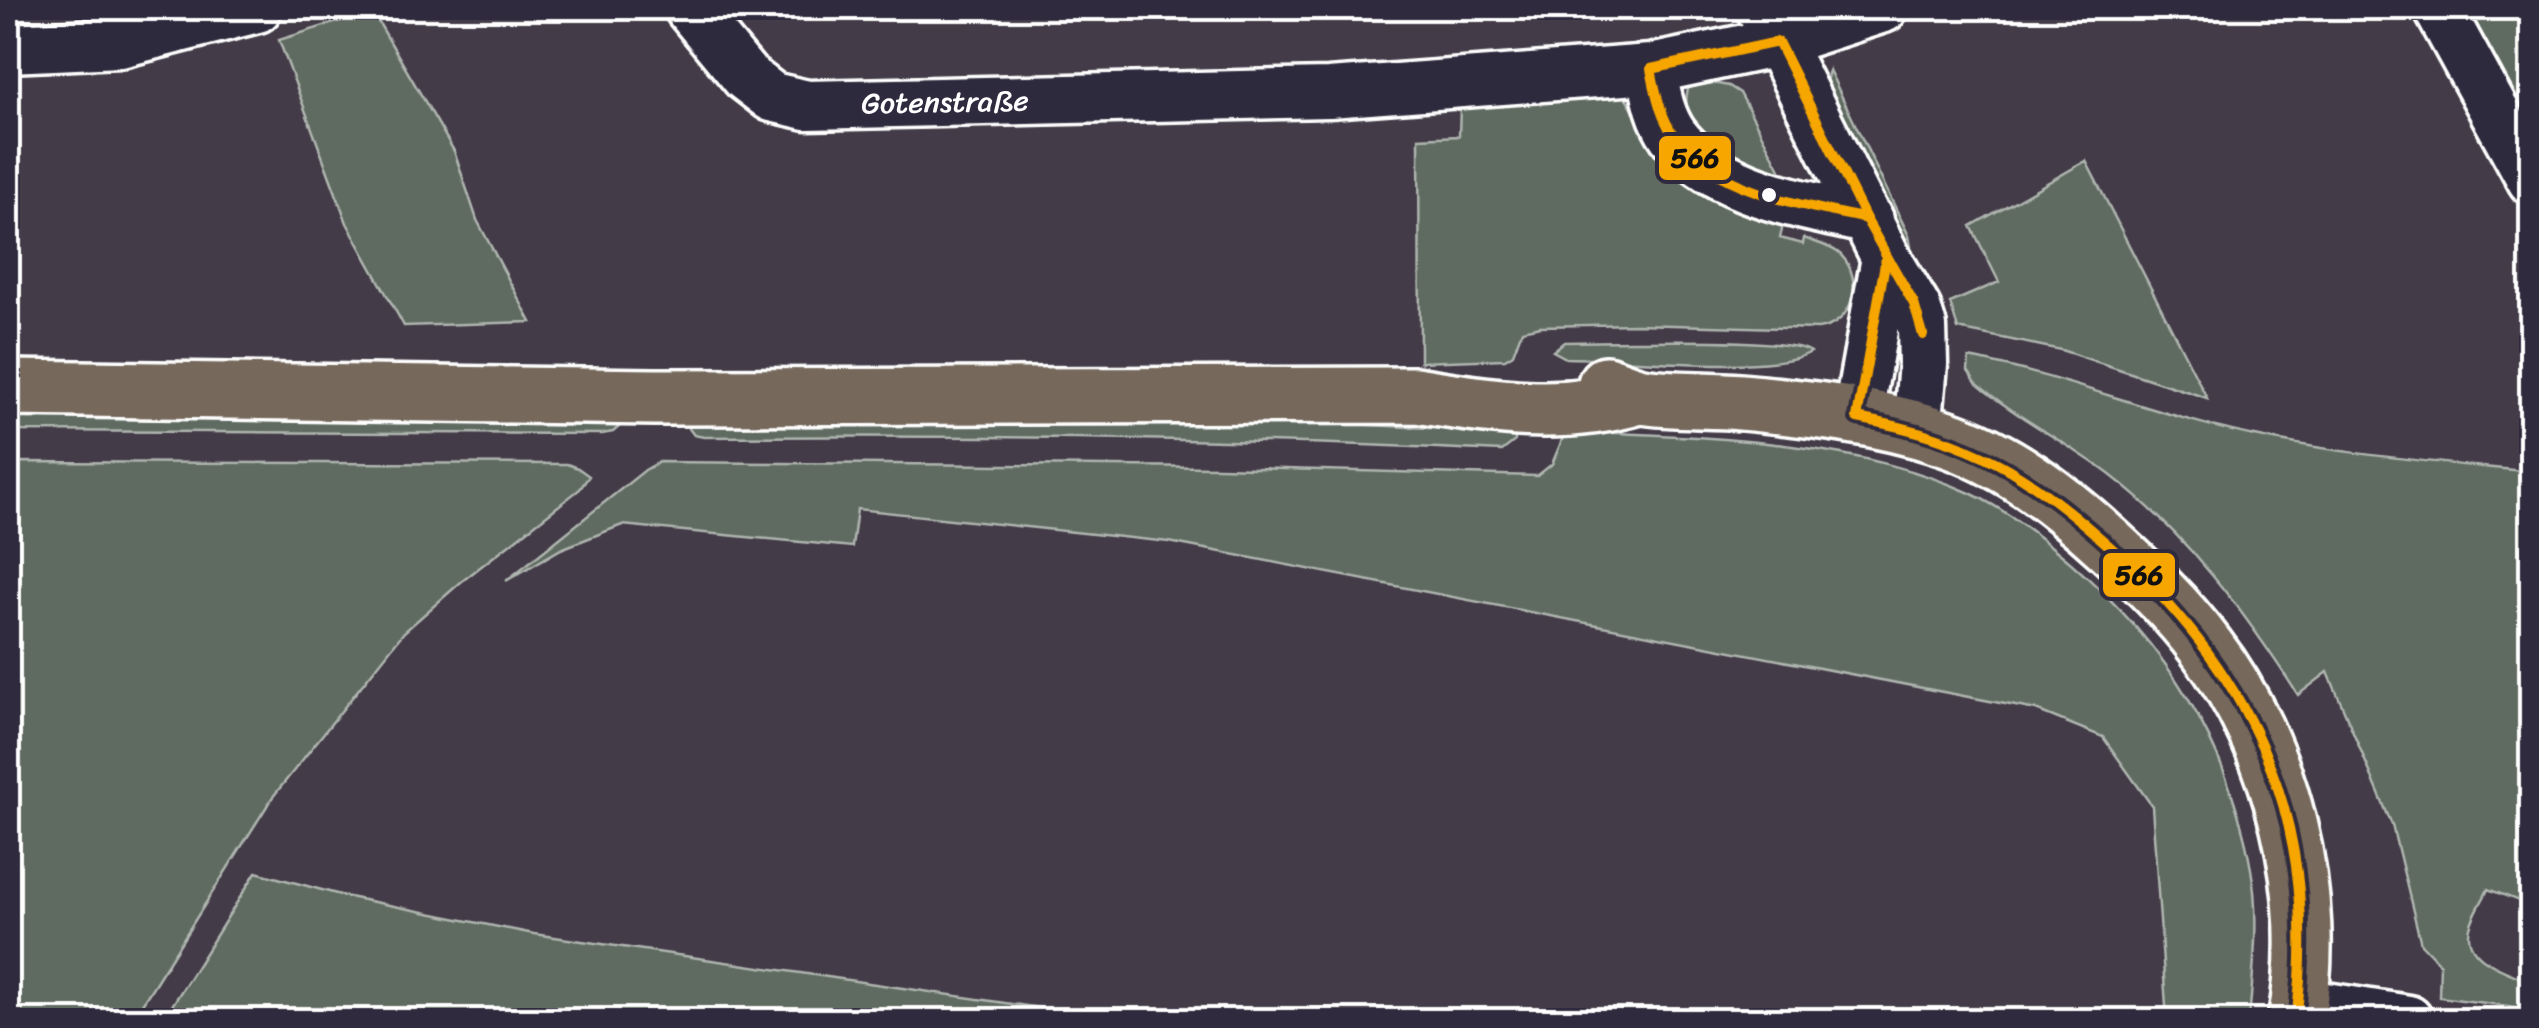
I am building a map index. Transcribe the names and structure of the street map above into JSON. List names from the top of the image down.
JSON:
{
  "streets": {
    "street": ["Gotenstraße"]
  },
  "lines": ["transit line 566"]
}
